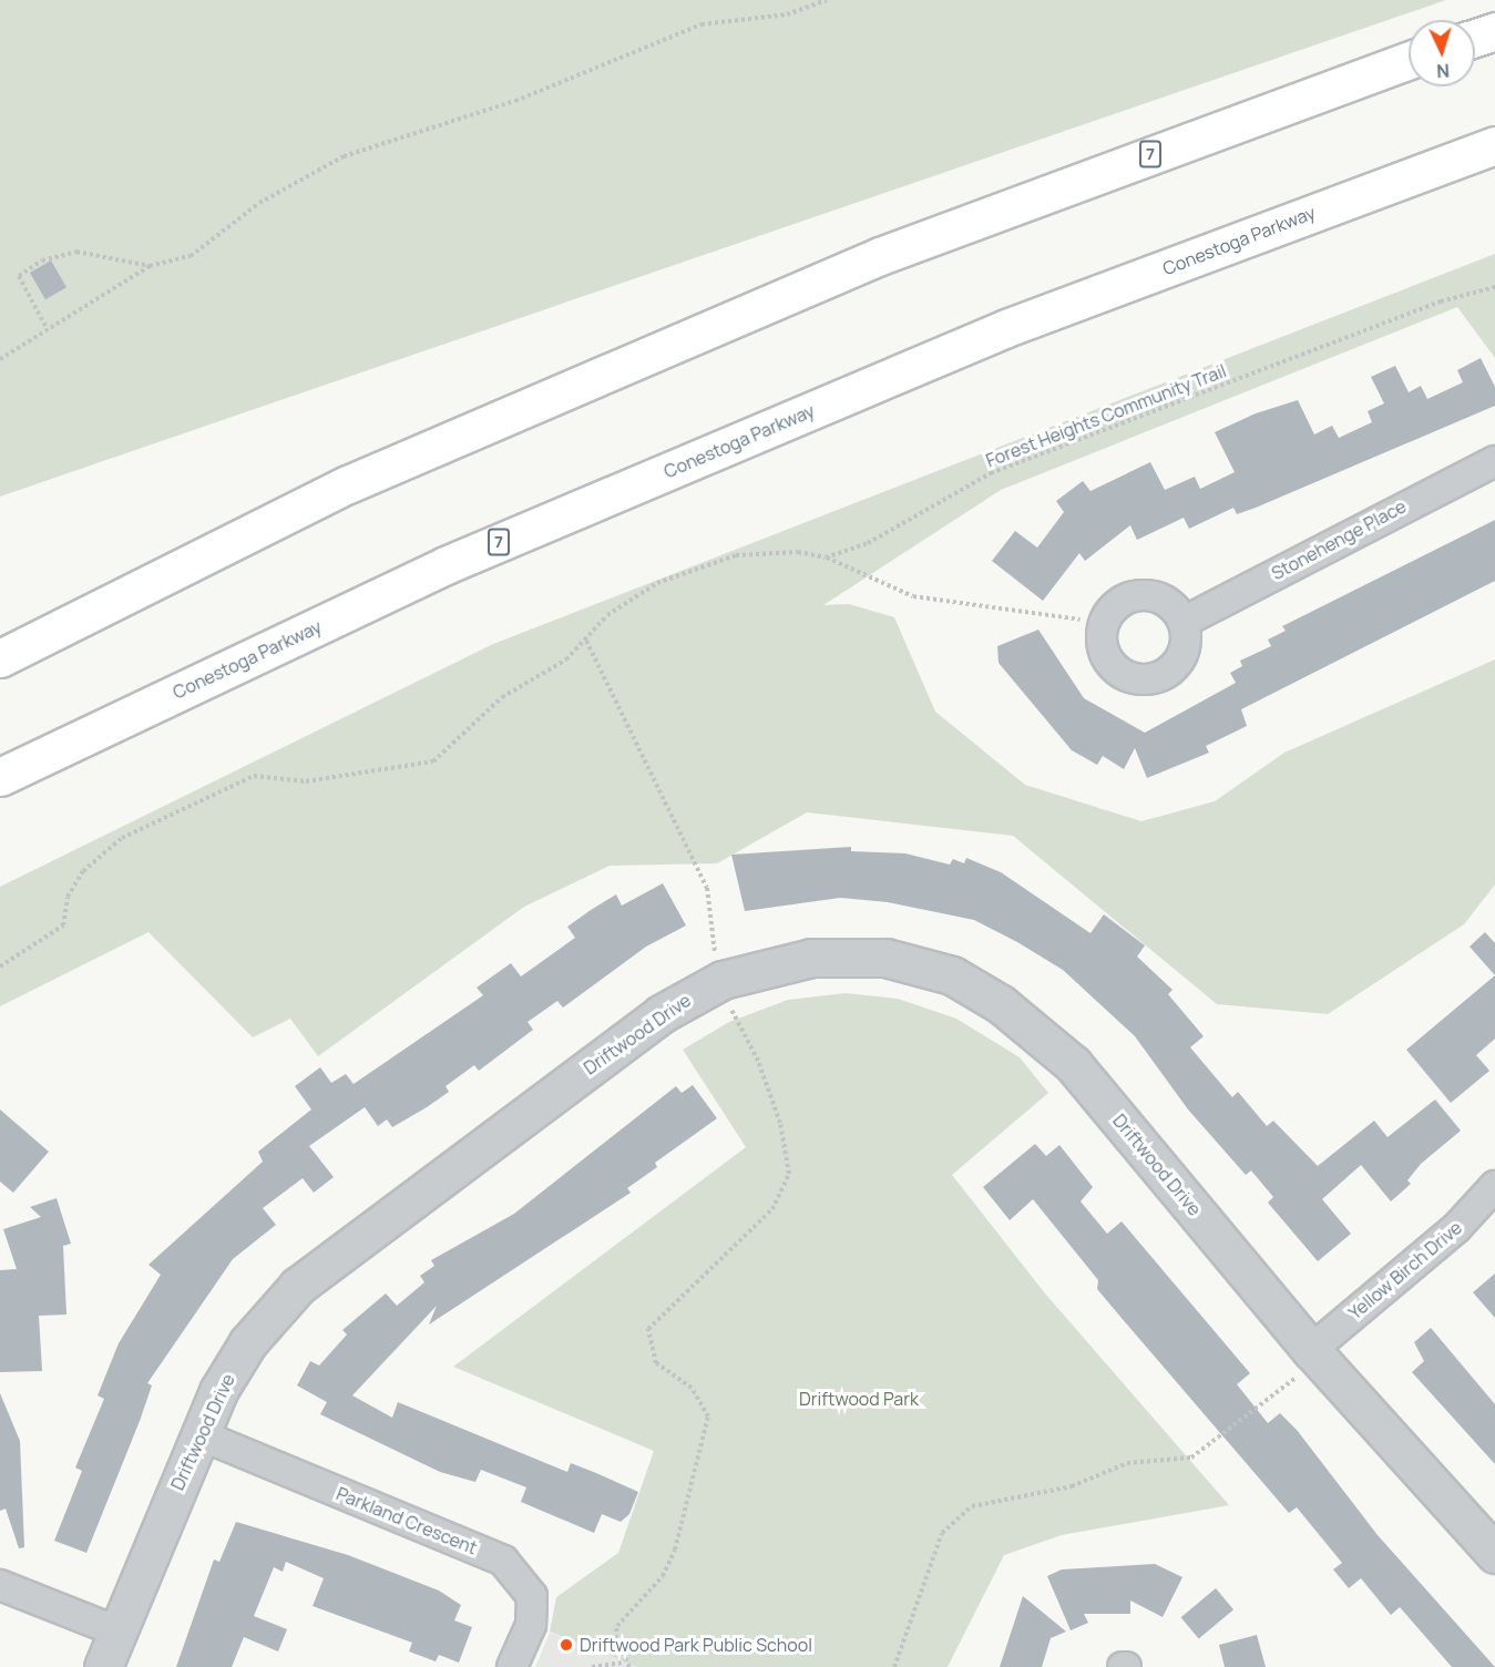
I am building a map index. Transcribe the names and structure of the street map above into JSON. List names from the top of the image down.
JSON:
{
  "streets": {
    "highway": ["7", "Conestoga Parkway"],
    "street": [
      "Stonehenge Place",
      "Driftwood Drive",
      "Yellow Birch Drive",
      "Parkland Crescent"
    ],
    "path": ["Forest Heights Community Trail"]
  },
  "crossings": [
    ["Driftwood Drive", "Yellow Birch Drive"],
    ["Driftwood Drive", "Parkland Crescent"]
  ],
  "parks": ["Driftwood Park"],
  "places": ["Driftwood Park Public School"],
  "north": "bottom"
}
